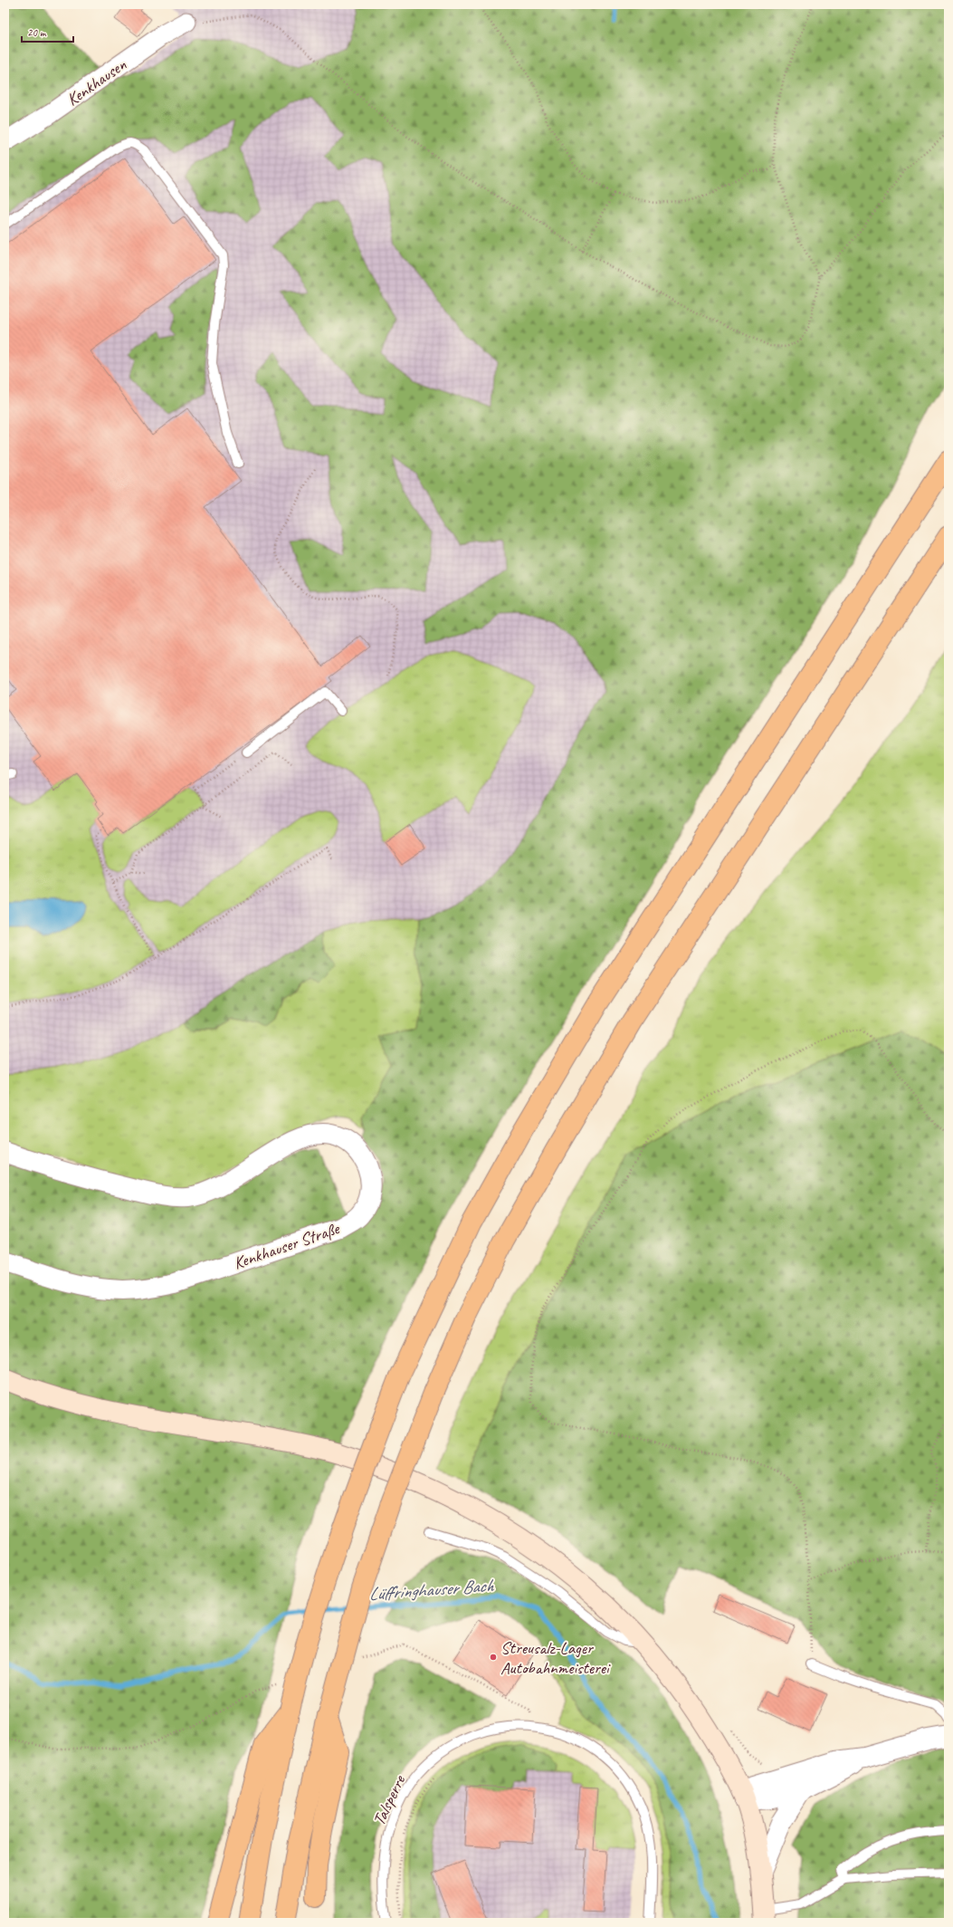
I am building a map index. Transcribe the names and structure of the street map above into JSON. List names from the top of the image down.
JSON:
{
  "streets": {
    "street": ["Kenkhausen", "Kenkhauser Straße"],
    "lane": ["Talsperre"]
  },
  "water": ["Lüffringhauser Bach"],
  "places": ["Streusalz-Lager Autobahnmeisterei"],
  "scale_bar": "20 m"
}
